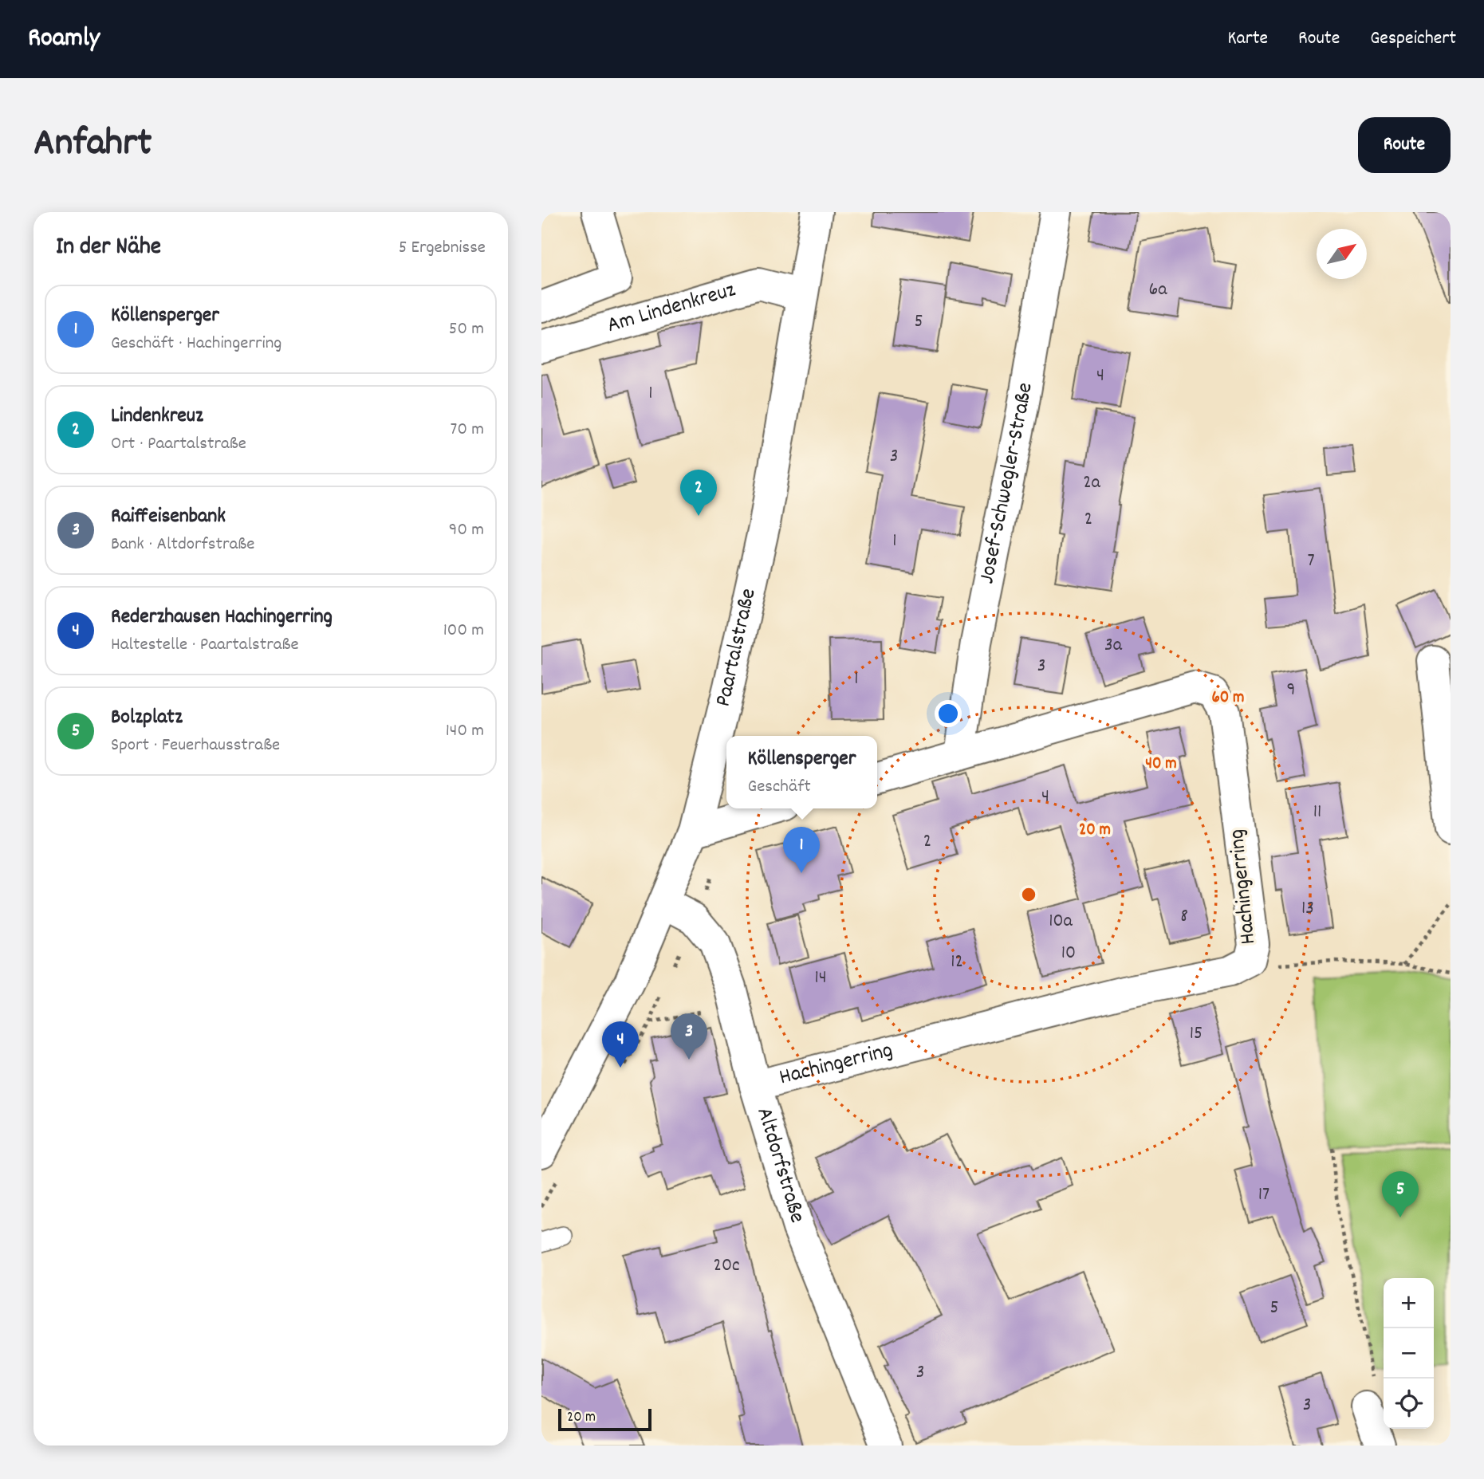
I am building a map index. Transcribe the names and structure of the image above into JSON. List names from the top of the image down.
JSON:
{
  "streets": {
    "street": [
      "Am Lindenkreuz",
      "Josef-Schwegler-Straße",
      "Paartalstraße",
      "Hachingerring",
      "Altdorfstraße"
    ]
  },
  "crossings": [
    ["Am Lindenkreuz", "Paartalstraße"],
    ["Josef-Schwegler-Straße", "Hachingerring"],
    ["Paartalstraße", "Altdorfstraße"],
    ["Hachingerring", "Altdorfstraße"]
  ],
  "house_numbers": [
    "6a",
    "5",
    "4",
    "1",
    "3",
    "2a",
    "2",
    "1",
    "7",
    "3a",
    "3",
    "1",
    "9",
    "4",
    "11",
    "2",
    "13",
    "8",
    "10a",
    "10",
    "12",
    "14",
    "15",
    "17",
    "20c",
    "5",
    "3",
    "3"
  ],
  "scale_bar": "20 m",
  "north": "top right",
  "page": {
    "header": "Roamly",
    "nav": ["Karte", "Route", "Gespeichert"],
    "title": "Anfahrt",
    "buttons": "Route",
    "heading": ["In der Nähe", "5 Ergebnisse"],
    "list": [
      {
        "mark": "1",
        "name": "Köllensperger",
        "note": "Geschäft · Hachingerring",
        "value": "50 m"
      },
      {
        "mark": "2",
        "name": "Lindenkreuz",
        "note": "Ort · Paartalstraße",
        "value": "70 m"
      },
      {
        "mark": "3",
        "name": "Raiffeisenbank",
        "note": "Bank · Altdorfstraße",
        "value": "90 m"
      },
      {
        "mark": "4",
        "name": "Rederzhausen Hachingerring",
        "note": "Haltestelle · Paartalstraße",
        "value": "100 m"
      },
      {
        "mark": "5",
        "name": "Bolzplatz",
        "note": "Sport · Feuerhausstraße",
        "value": "140 m"
      }
    ],
    "pins": [
      "2",
      "1",
      "3",
      "4",
      "5"
    ],
    "popup": ["Köllensperger", "Geschäft"],
    "map_buttons": ["+", "−"],
    "scale": "20 m"
  },
  "rings": ["60 m", "40 m", "20 m"]
}
